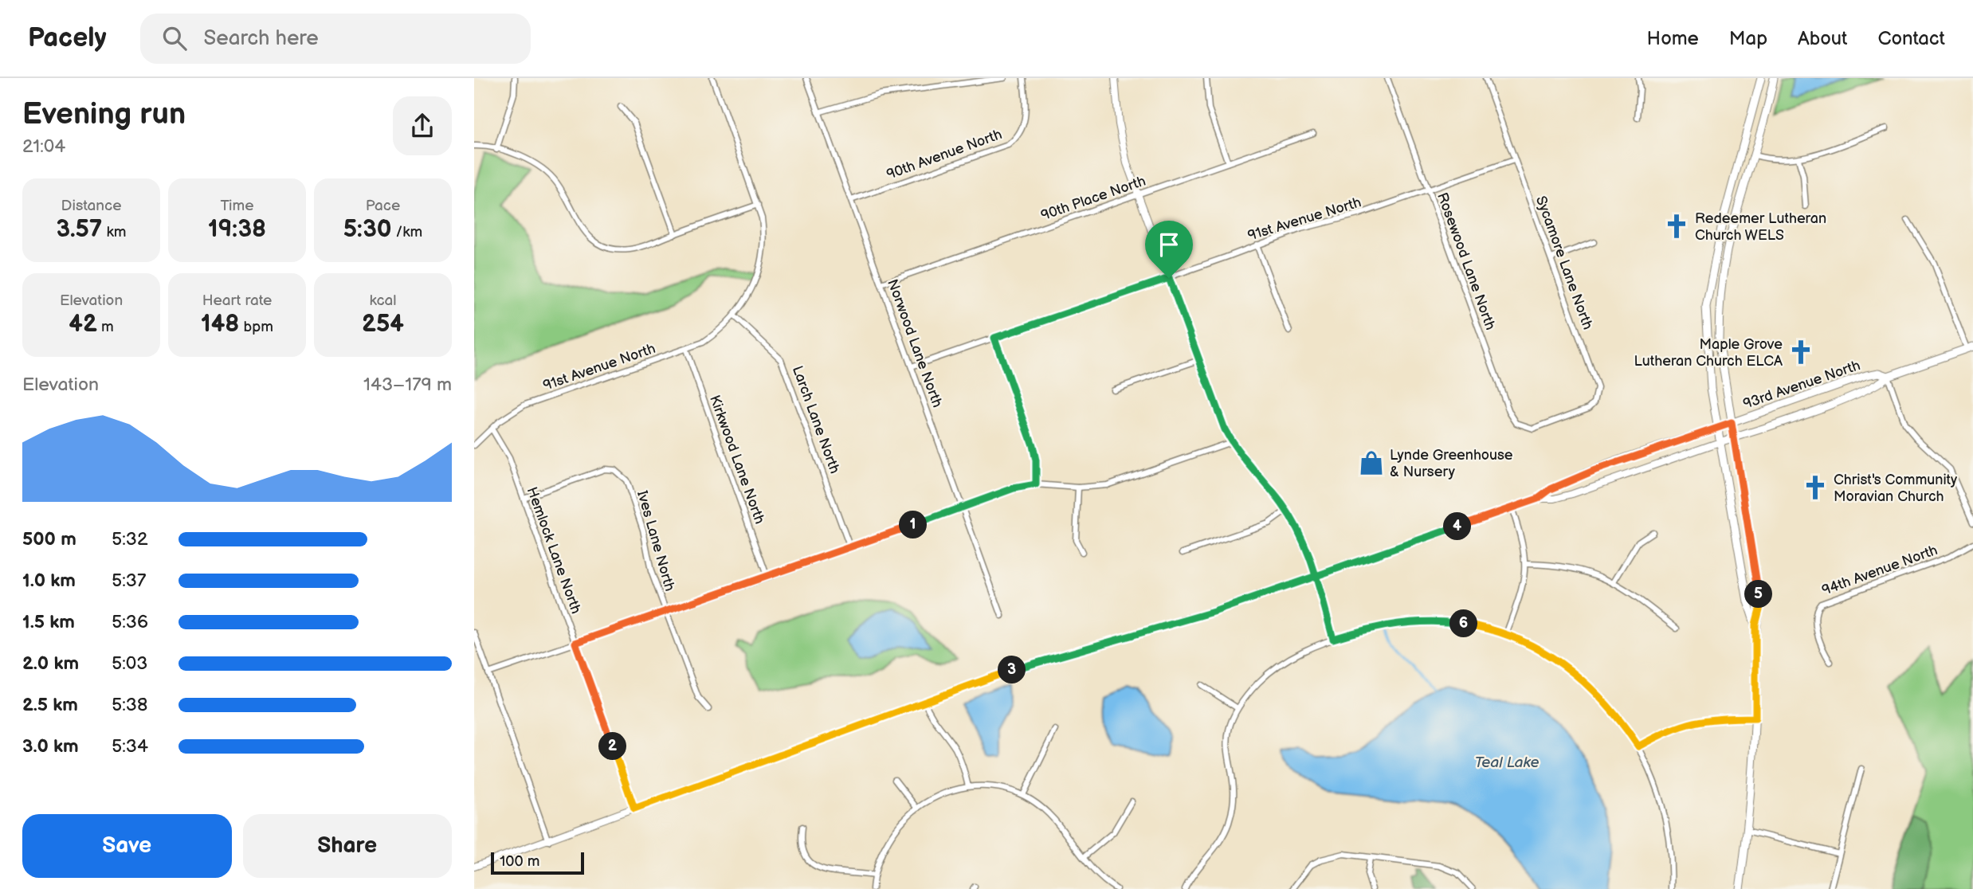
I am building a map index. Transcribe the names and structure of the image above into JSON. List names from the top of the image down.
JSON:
{
  "streets": {
    "main road": ["93rd Avenue North"],
    "street": [
      "90th Avenue North",
      "90th Place North",
      "91st Avenue North",
      "Rosewood Lane North",
      "Sycamore Lane North",
      "Norwood Lane North",
      "Larch Lane North",
      "Kirkwood Lane North",
      "Ives Lane North",
      "Hemlock Lane North",
      "94th Avenue North"
    ]
  },
  "crossings": [
    ["90th Avenue North", "Norwood Lane North"],
    ["90th Place North", "Norwood Lane North"],
    ["91st Avenue North", "Rosewood Lane North"],
    ["91st Avenue North", "Sycamore Lane North"],
    ["91st Avenue North", "Norwood Lane North"],
    ["91st Avenue North", "Larch Lane North"],
    ["91st Avenue North", "Kirkwood Lane North"],
    ["91st Avenue North", "Hemlock Lane North"],
    ["Rosewood Lane North", "Sycamore Lane North"],
    ["93rd Avenue North", "Hemlock Lane North"],
    ["Ives Lane North", "Hemlock Lane North"]
  ],
  "water": ["Teal Lake"],
  "places": {
    "church": ["Redeemer Lutheran Church WELS", "Maple Grove Lutheran Church ELCA", "Christ's Community Moravian Church"],
    "shop": ["Lynde Greenhouse & Nursery"]
  },
  "scale_bar": "100 m",
  "page": {
    "header": "Pacely",
    "search": "Search here",
    "nav": [
      "Home",
      "Map",
      "About",
      "Contact"
    ],
    "heading": ["Evening run", "21:04"],
    "stats": [
      ["Distance", "3.57 km"],
      ["Time", "19:38"],
      ["Pace", "5:30 /km"],
      ["Elevation", "42 m"],
      ["Heart rate", "148 bpm"],
      ["kcal", "254"]
    ],
    "chart": ["Elevation", "143–179 m"],
    "pins": [
      "1",
      "4",
      "5",
      "6",
      "3",
      "2"
    ],
    "list": [
      {
        "name": "500 m",
        "note": "5:32"
      },
      {
        "name": "1.0 km",
        "note": "5:37"
      },
      {
        "name": "1.5 km",
        "note": "5:36"
      },
      {
        "name": "2.0 km",
        "note": "5:03"
      },
      {
        "name": "2.5 km",
        "note": "5:38"
      },
      {
        "name": "3.0 km",
        "note": "5:34"
      }
    ],
    "buttons": ["Save", "Share"],
    "scale": "100 m"
  }
}
